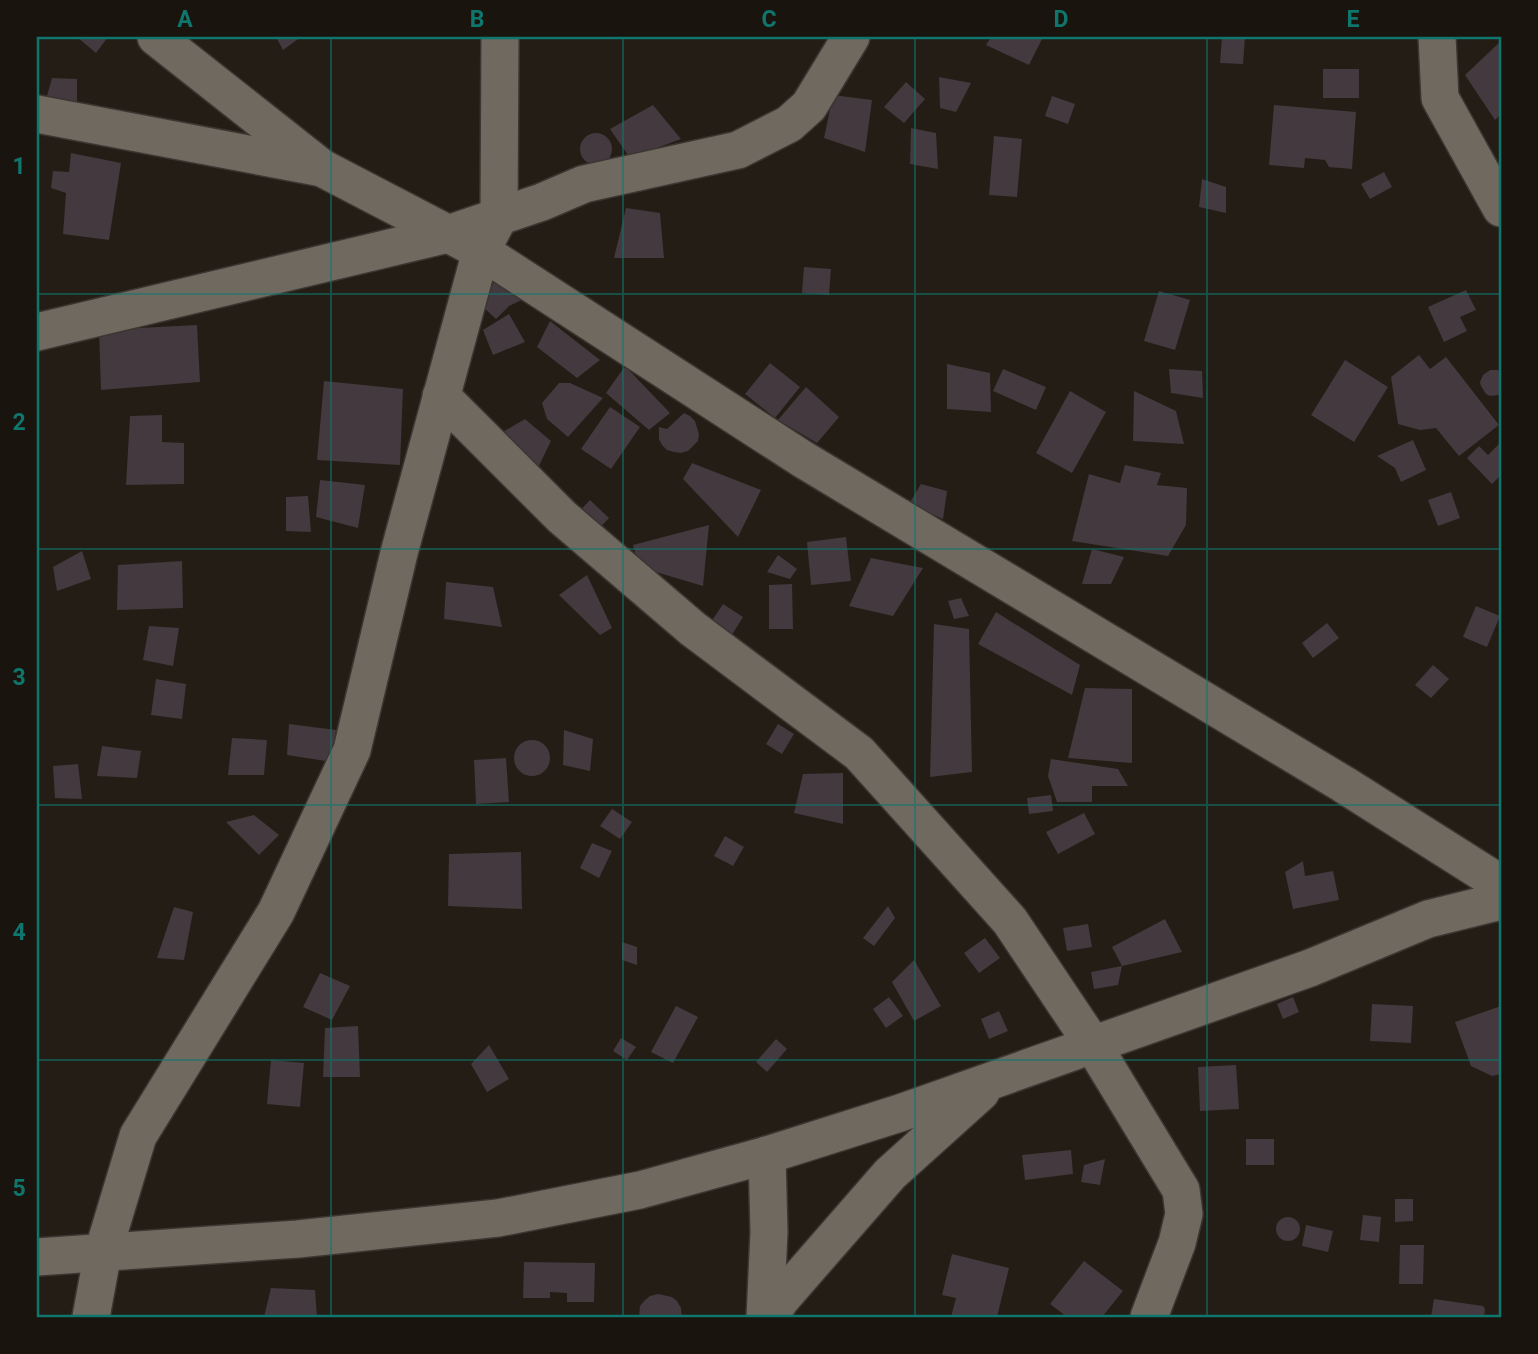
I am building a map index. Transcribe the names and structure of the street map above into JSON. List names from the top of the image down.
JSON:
{
  "grid": {
    "columns": [
      "A",
      "B",
      "C",
      "D",
      "E"
    ],
    "rows": [
      "1",
      "2",
      "3",
      "4",
      "5"
    ]
  }
}
